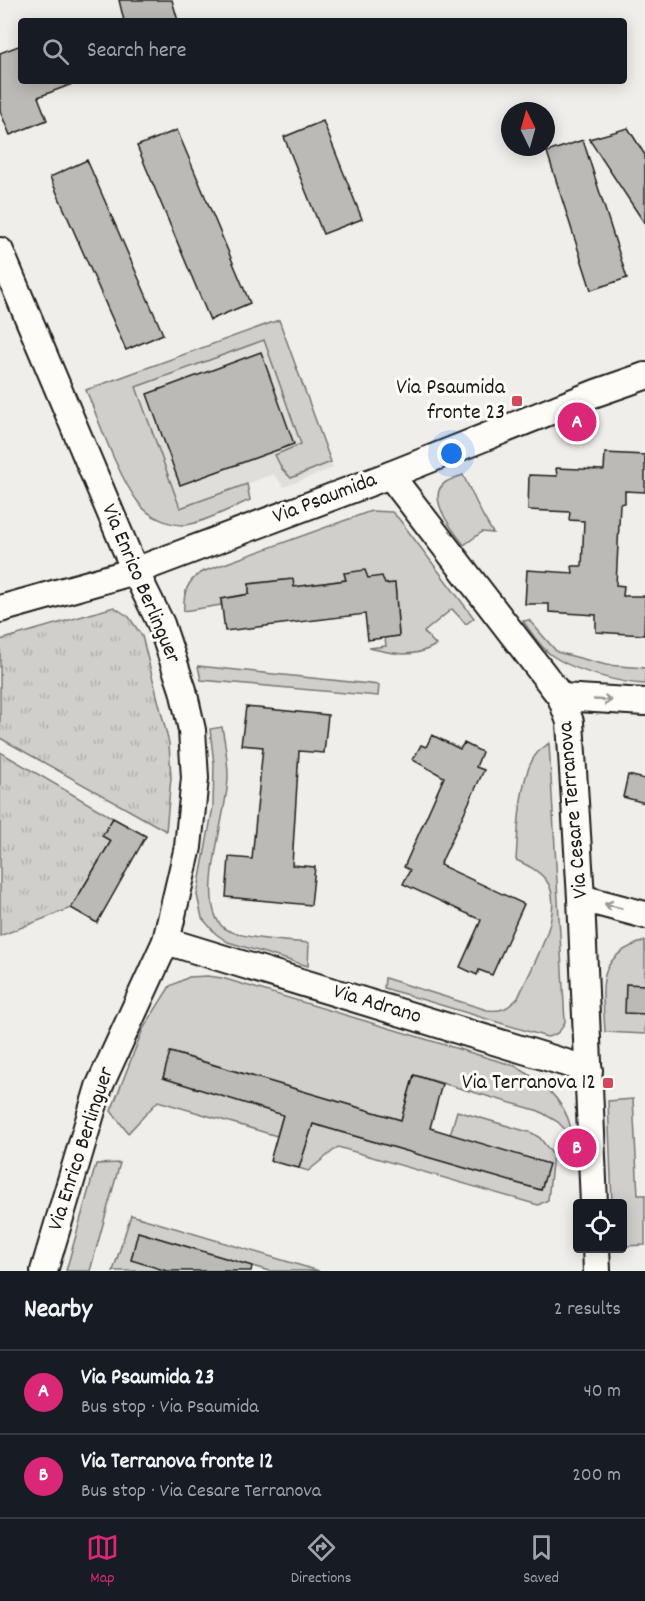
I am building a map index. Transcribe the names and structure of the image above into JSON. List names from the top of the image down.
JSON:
{
  "streets": {
    "street": [
      "Via Psaumida",
      "Via Enrico Berlinguer",
      "Via Cesare Terranova",
      "Via Adrano"
    ]
  },
  "crossings": [
    ["Via Psaumida", "Via Enrico Berlinguer"],
    ["Via Psaumida", "Via Cesare Terranova"],
    ["Via Enrico Berlinguer", "Via Adrano"],
    ["Via Cesare Terranova", "Via Adrano"]
  ],
  "places": {
    "transit": ["Via Psaumida fronte 23", "Via Terranova 12"]
  },
  "north": "top",
  "page": {
    "search": "Search here",
    "pins": ["A", "B"],
    "heading": ["Nearby", "2 results"],
    "list": [
      {
        "mark": "A",
        "name": "Via Psaumida 23",
        "note": "Bus stop · Via Psaumida",
        "value": "40 m"
      },
      {
        "mark": "B",
        "name": "Via Terranova fronte 12",
        "note": "Bus stop · Via Cesare Terranova",
        "value": "200 m"
      }
    ],
    "nav": ["Map", "Directions", "Saved"]
  }
}
